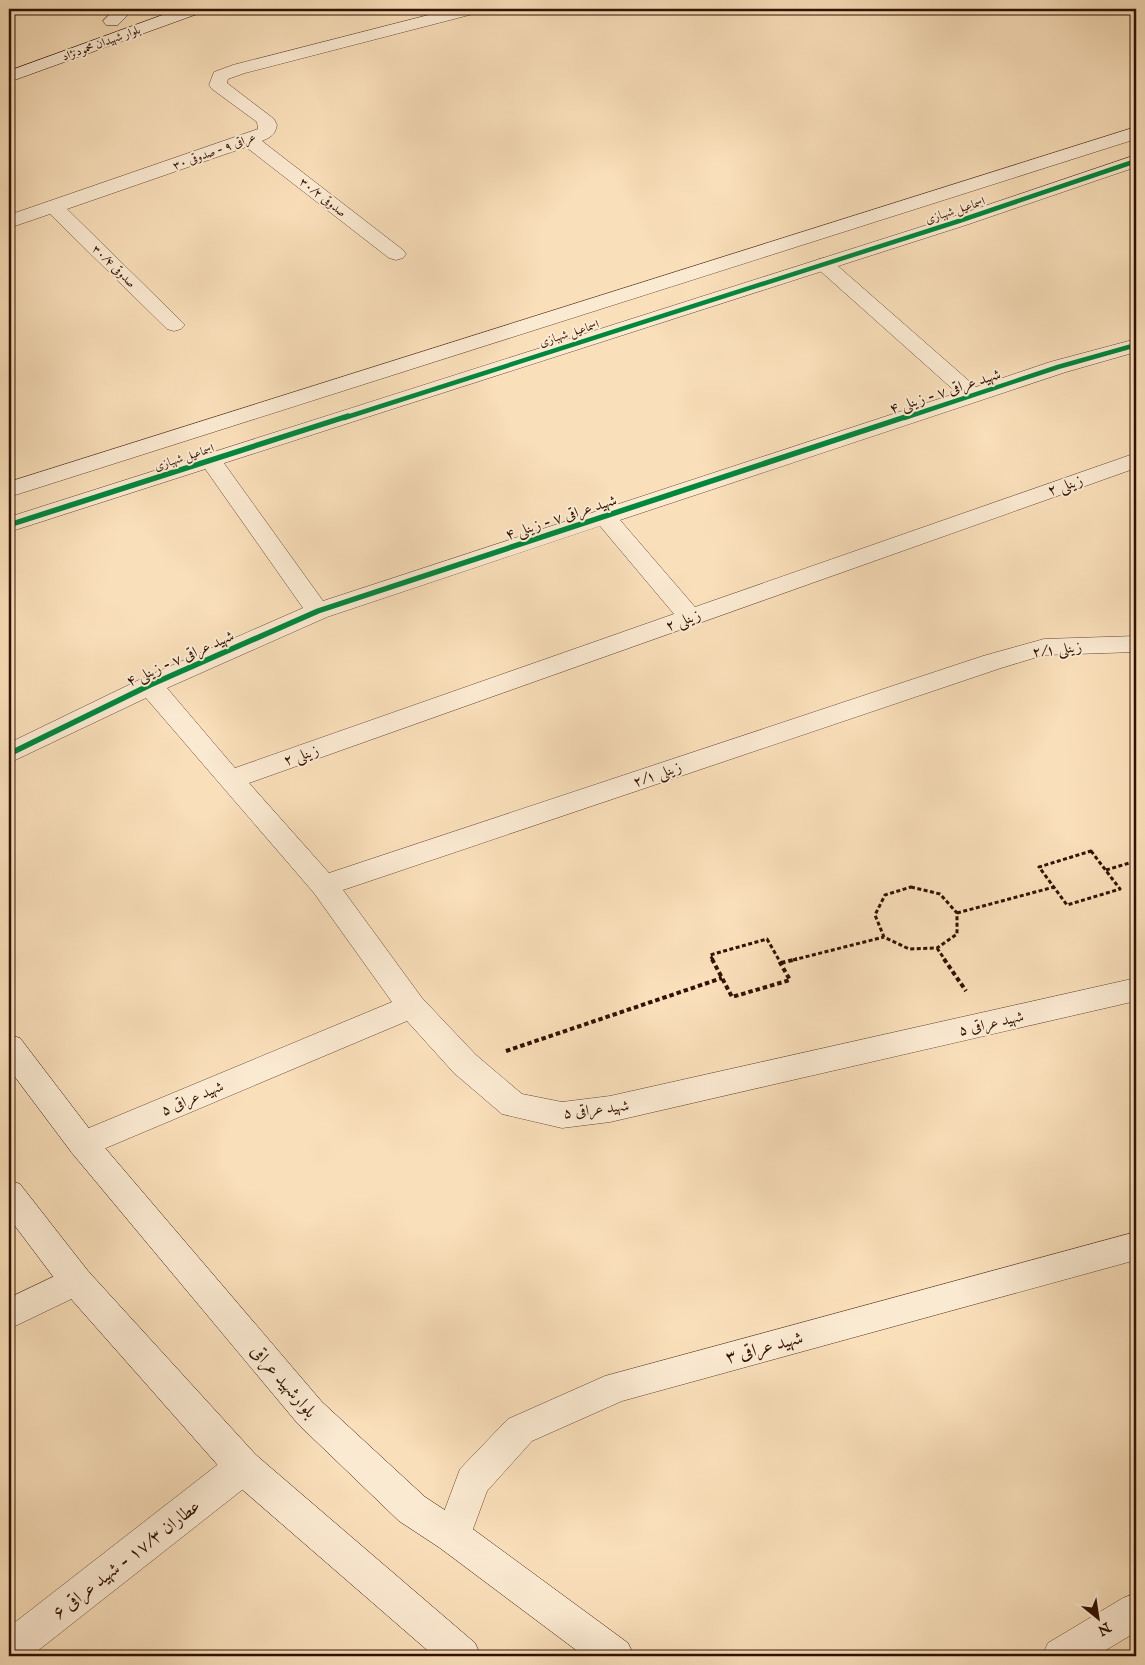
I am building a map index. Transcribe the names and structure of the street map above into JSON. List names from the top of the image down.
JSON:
{
  "streets": {
    "street": [
      "بلوار شهیدان محمودنژاد",
      "عراقی ۹ - صدوقی ۳۰",
      "صدوقی ۳۰/۲",
      "اسماعیل شهبازی",
      "صدوقی ۳۰/۴",
      "شهید عراقی ۷ - زینلی ۴",
      "زینلی ۲",
      "زینلی ۲/۱",
      "شهید عراقی ۵",
      "شهید عراقی ۳",
      "بلوارشهید عراقی",
      "عطاران ۱۷/۳ - شهید عراقی ۶"
    ]
  },
  "crossings": [
    ["عراقی ۹ - صدوقی ۳۰", "صدوقی ۳۰/۲"],
    ["عراقی ۹ - صدوقی ۳۰", "صدوقی ۳۰/۴"],
    ["شهید عراقی ۵", "بلوارشهید عراقی"],
    ["شهید عراقی ۳", "بلوارشهید عراقی"]
  ],
  "north": "bottom right"
}
